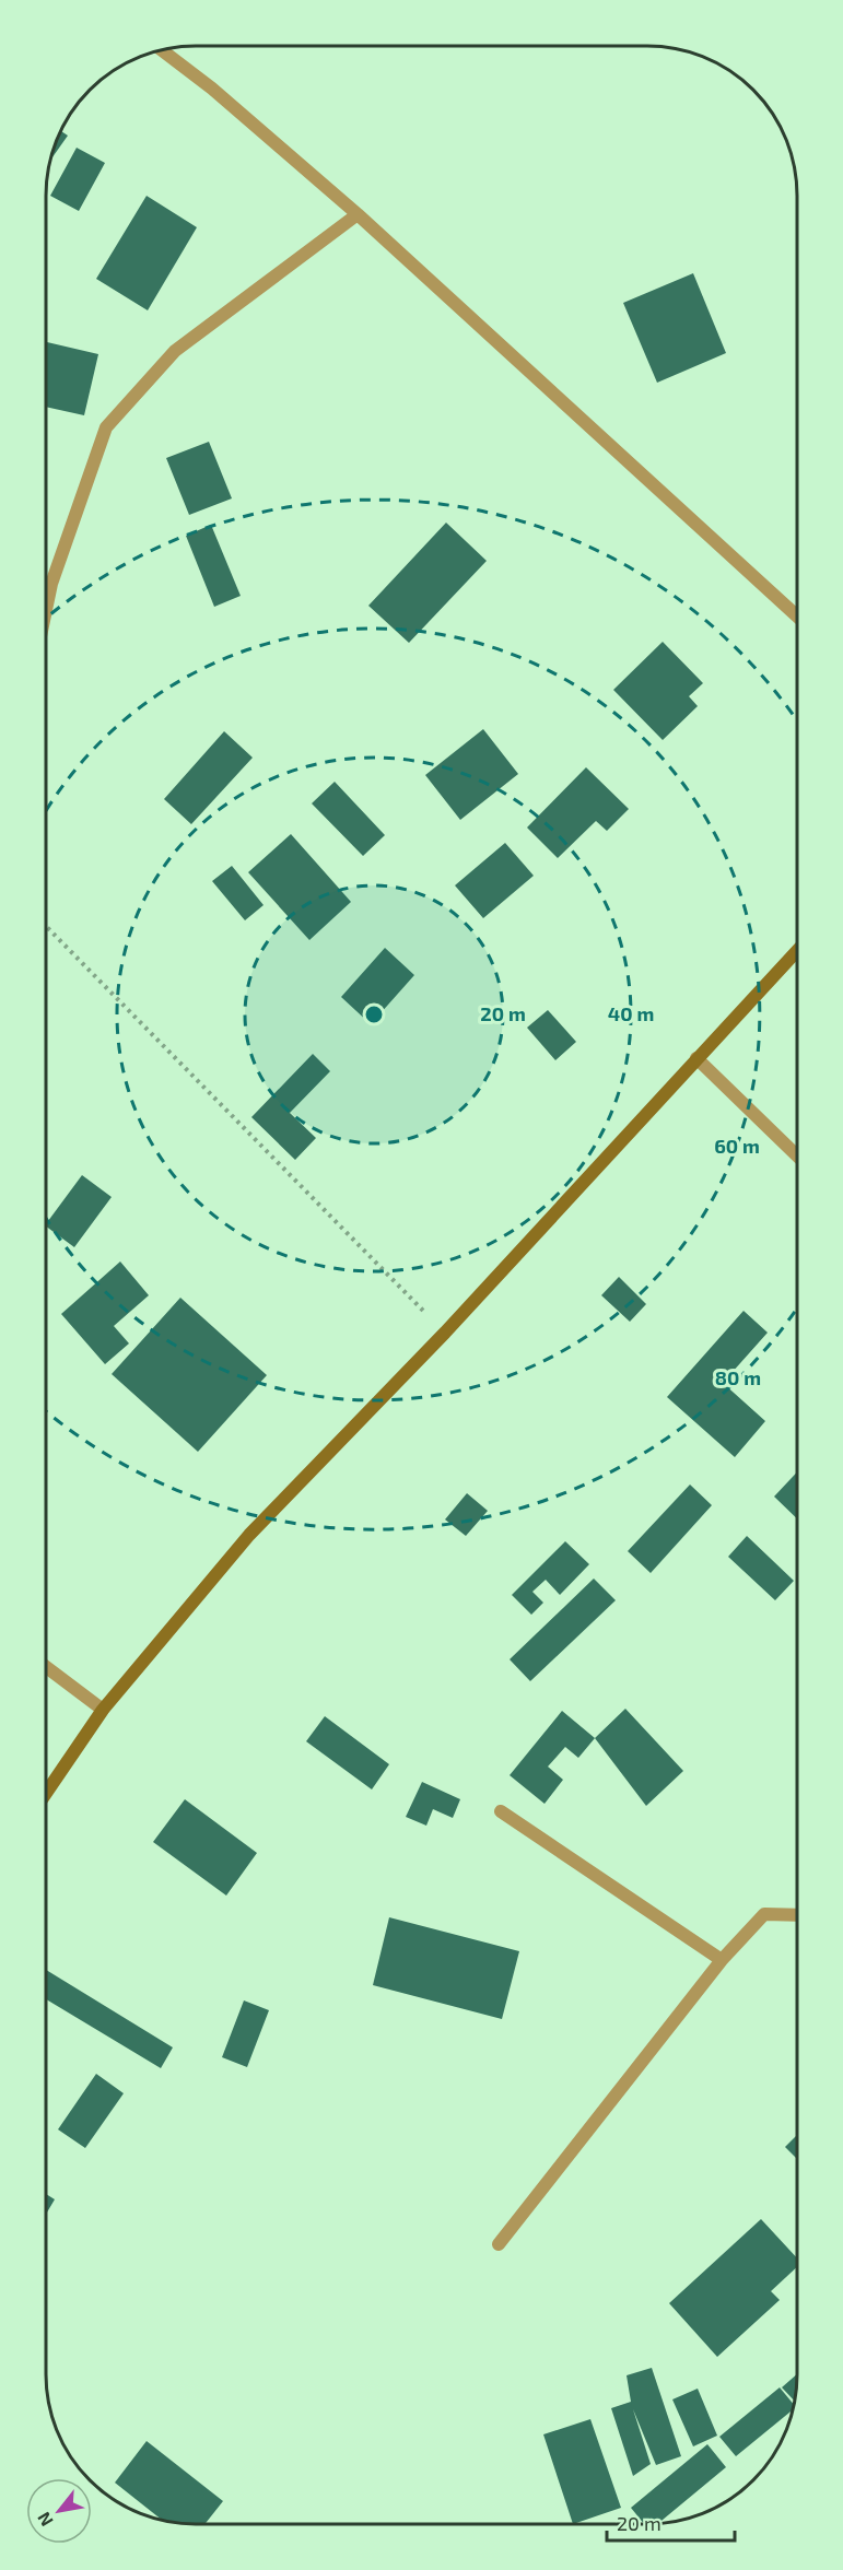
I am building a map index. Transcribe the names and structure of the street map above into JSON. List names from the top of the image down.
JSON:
{
  "scale_bar": "20 m",
  "north": "bottom left",
  "rings": [
    "20 m",
    "40 m",
    "60 m",
    "80 m"
  ]
}
